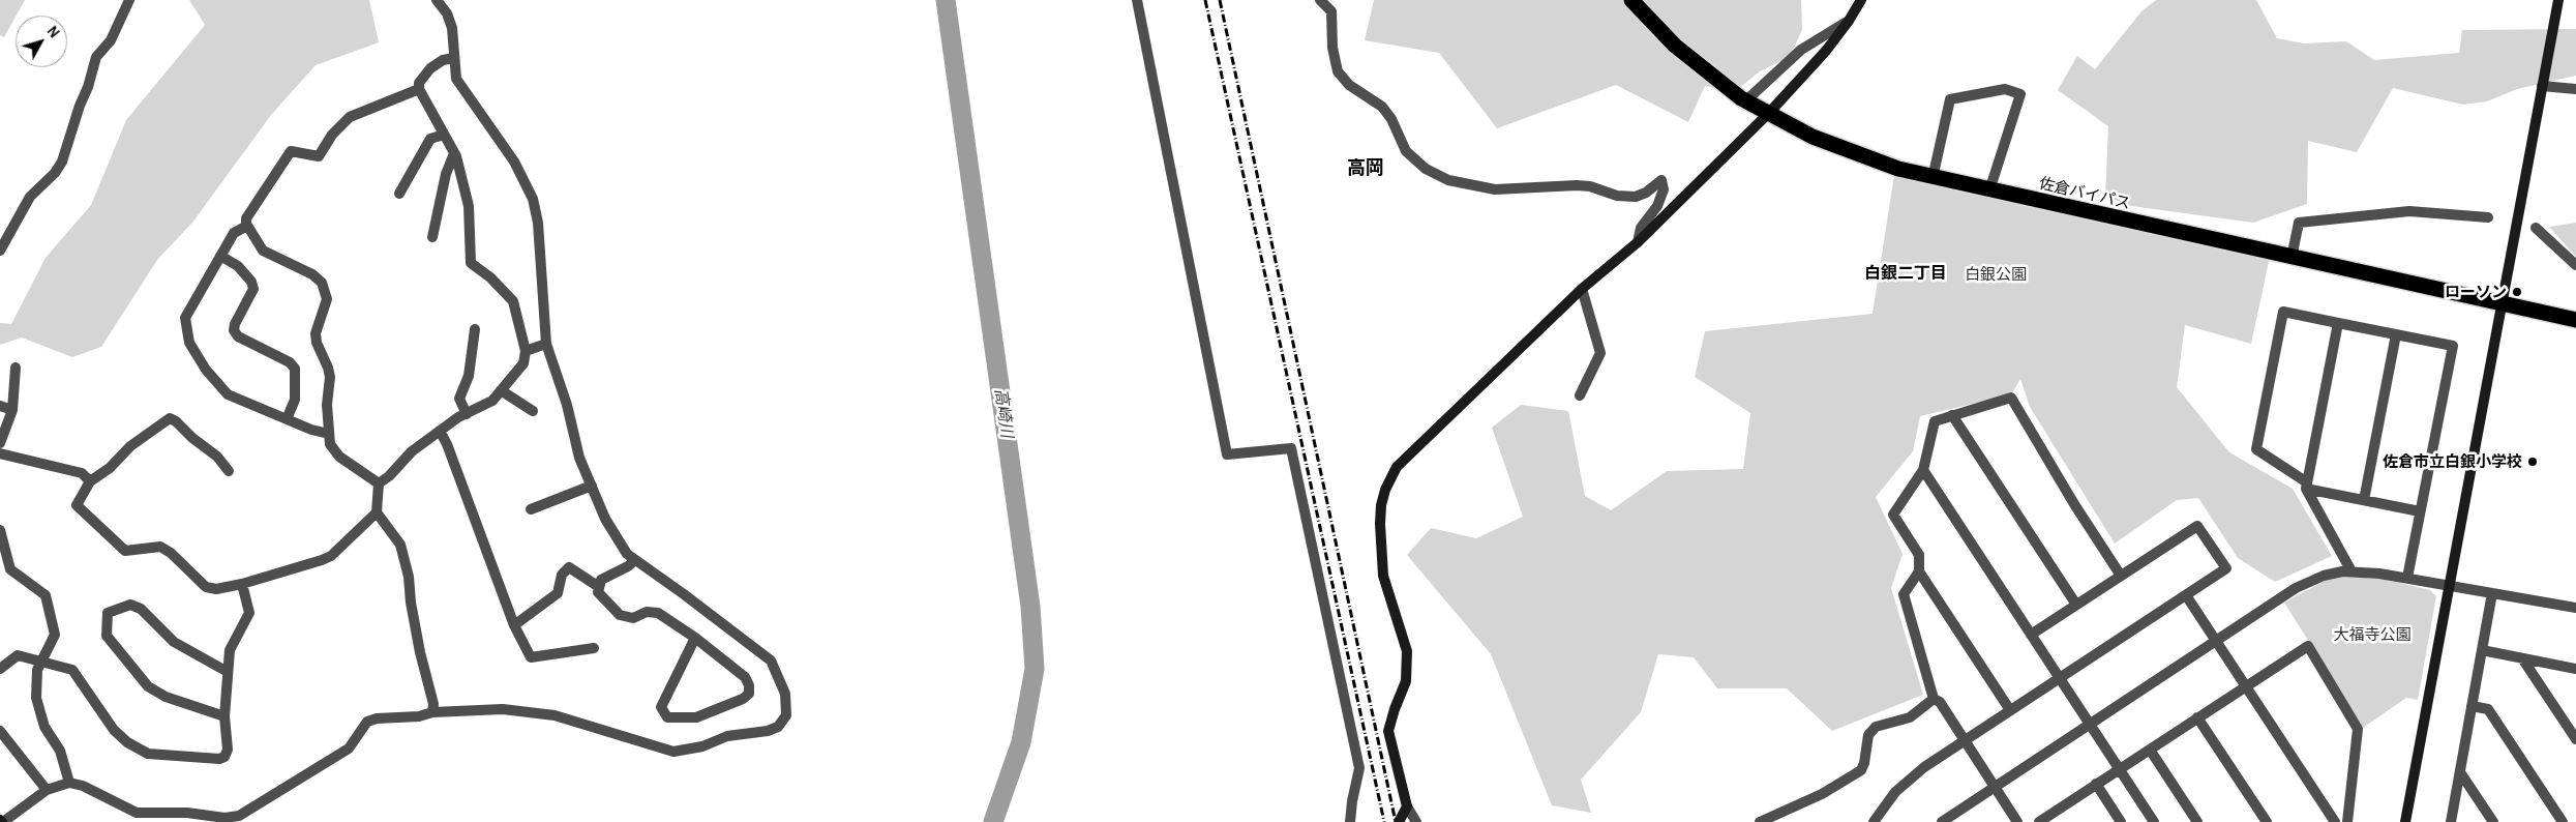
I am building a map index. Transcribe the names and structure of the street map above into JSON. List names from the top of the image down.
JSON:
{
  "streets": {
    "highway": ["佐倉バイパス"]
  },
  "districts": ["高岡", "白銀二丁目"],
  "water": ["高崎川"],
  "parks": ["白銀公園", "大福寺公園"],
  "places": ["ローソン", "佐倉市立白銀小学校"],
  "north": "top right"
}
